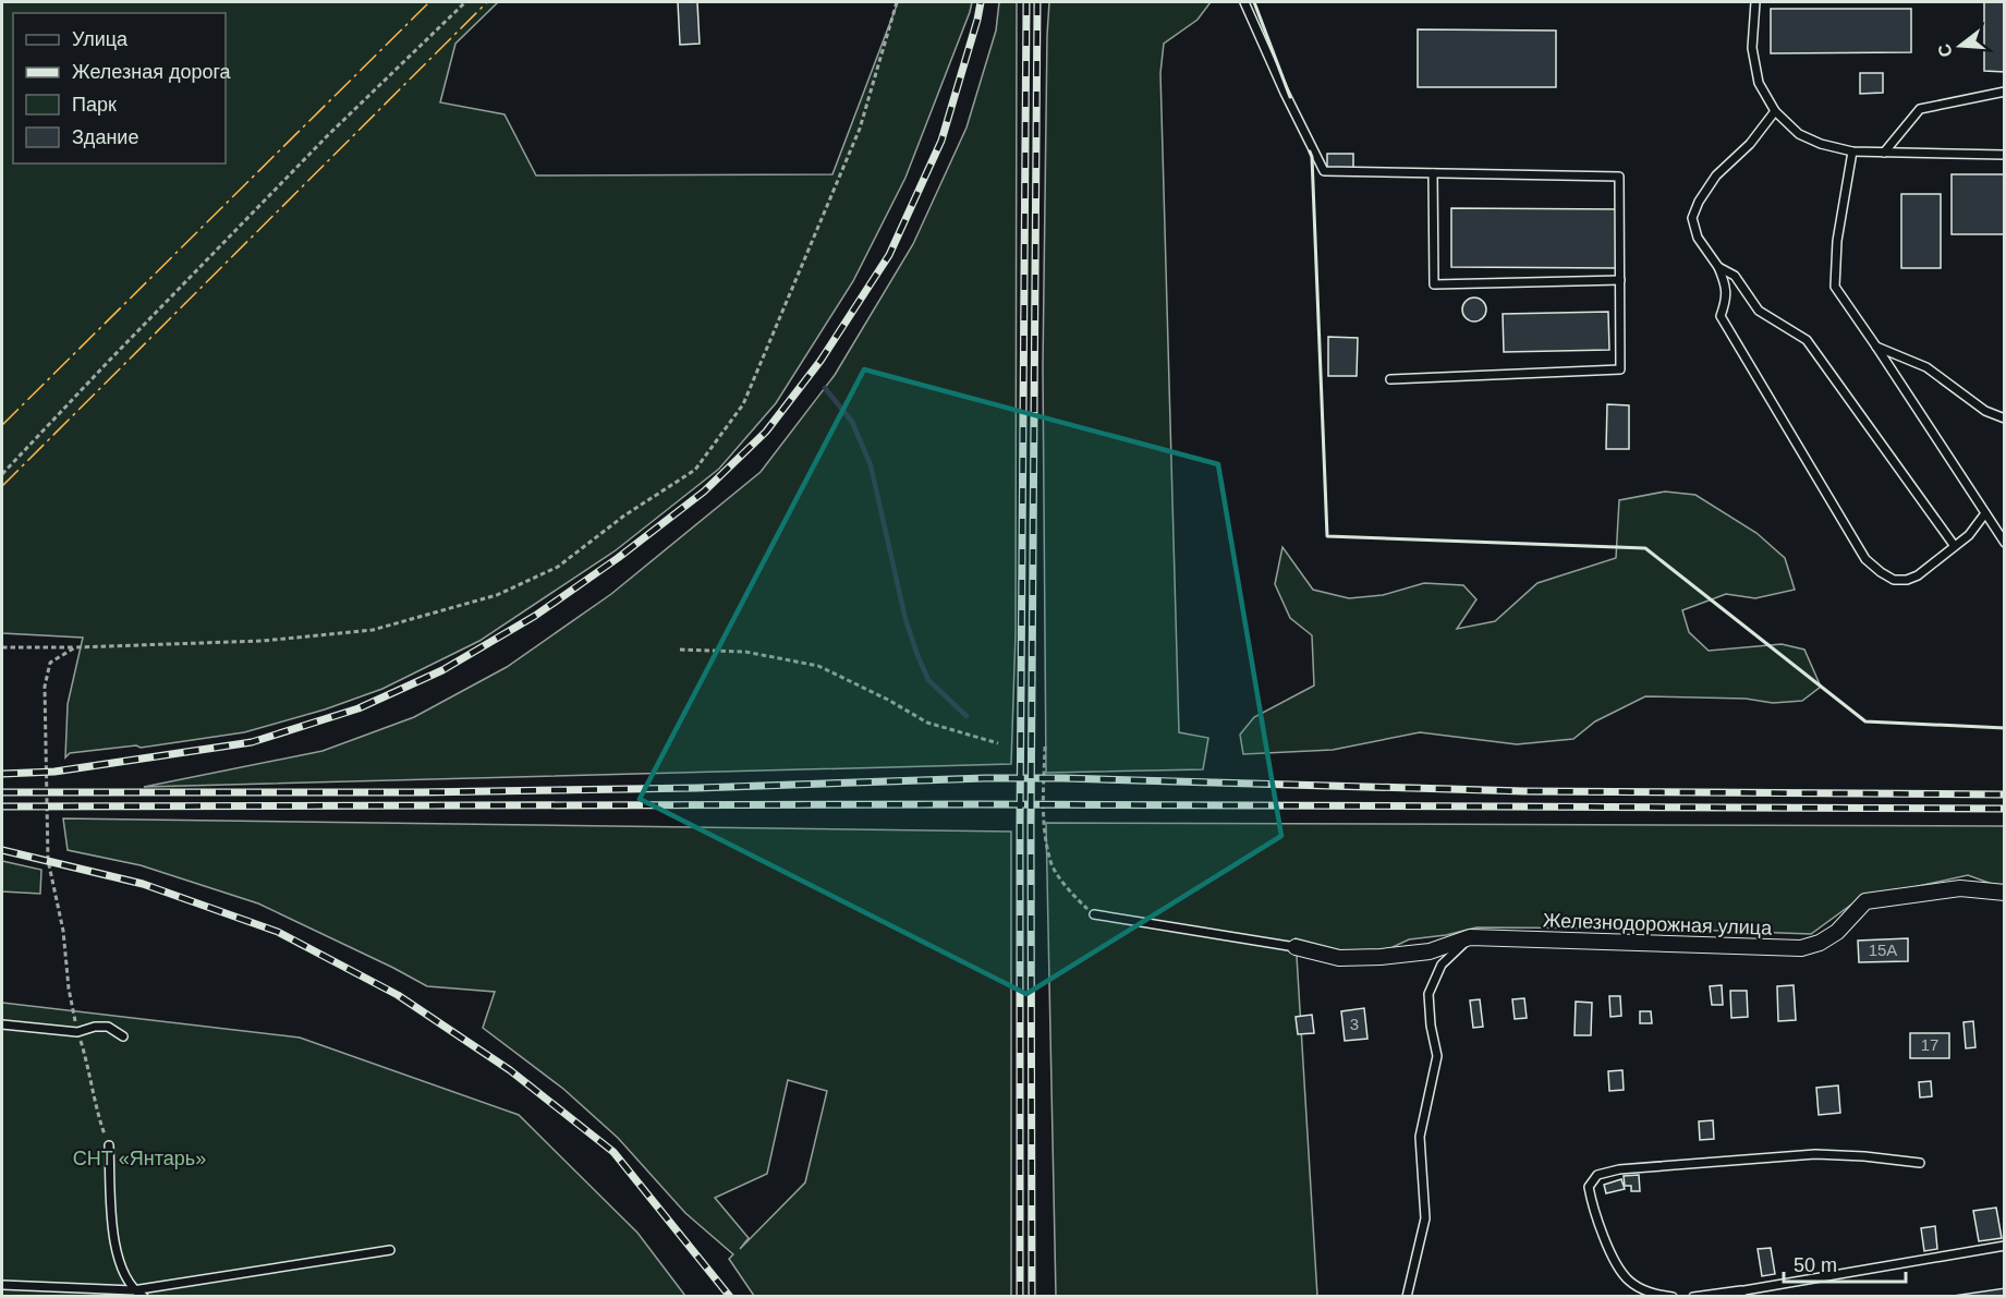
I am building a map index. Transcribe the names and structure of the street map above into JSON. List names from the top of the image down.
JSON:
{
  "streets": {
    "street": ["Железнодорожная улица"]
  },
  "parks": ["СНТ «Янтарь»"],
  "house_numbers": ["15А", "3", "17"],
  "legend": [
    "Улица",
    "Железная дорога",
    "Парк",
    "Здание"
  ],
  "scale_bar": "50 m",
  "north": "left"
}
